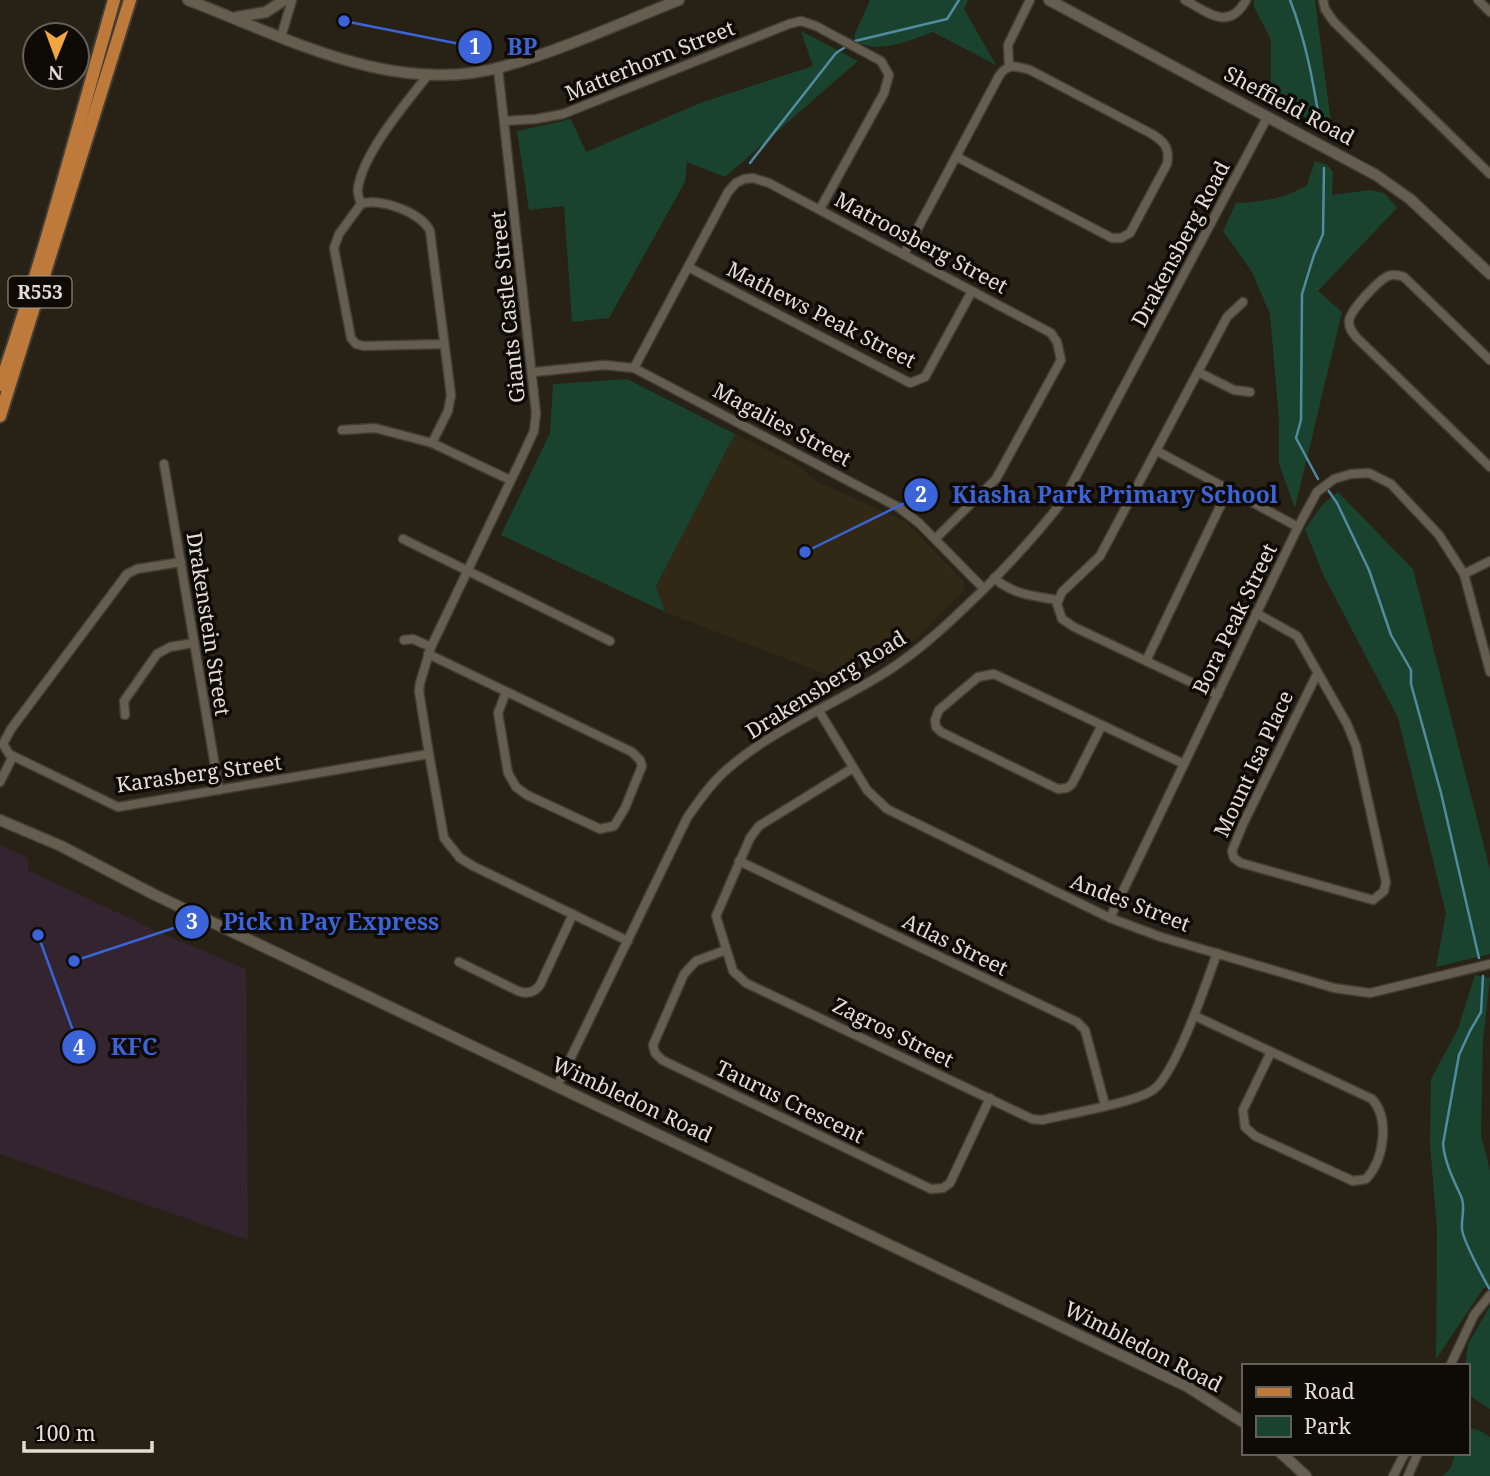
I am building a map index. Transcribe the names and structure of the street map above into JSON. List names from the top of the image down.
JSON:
{
  "streets": {
    "main road": ["R553"],
    "street": [
      "Matterhorn Street",
      "Sheffield Road",
      "Matroosberg Street",
      "Drakensberg Road",
      "Giants Castle Street",
      "Mathews Peak Street",
      "Magalies Street",
      "Bora Peak Street",
      "Drakenstein Street",
      "Mount Isa Place",
      "Karasberg Street",
      "Andes Street",
      "Atlas Street",
      "Zagros Street",
      "Wimbledon Road",
      "Taurus Crescent"
    ]
  },
  "crossings": [
    ["Matterhorn Street", "Matroosberg Street"],
    ["Matterhorn Street", "Giants Castle Street"],
    ["Sheffield Road", "Drakensberg Road"],
    ["Matroosberg Street", "Mathews Peak Street"],
    ["Matroosberg Street", "Magalies Street"],
    ["Drakensberg Road", "Giants Castle Street"],
    ["Drakensberg Road", "Magalies Street"],
    ["Drakensberg Road", "Andes Street"],
    ["Drakensberg Road", "Wimbledon Road"],
    ["Giants Castle Street", "Magalies Street"],
    ["Giants Castle Street", "Karasberg Street"],
    ["Bora Peak Street", "Mount Isa Place"],
    ["Bora Peak Street", "Andes Street"],
    ["Drakenstein Street", "Karasberg Street"],
    ["Andes Street", "Zagros Street"],
    ["Atlas Street", "Zagros Street"],
    ["Zagros Street", "Taurus Crescent"]
  ],
  "places": [
    "BP",
    "Kiasha Park Primary School",
    "KFC",
    "Pick n Pay Express"
  ],
  "legend": ["Road", "Park"],
  "scale_bar": "100 m",
  "north": "bottom"
}
